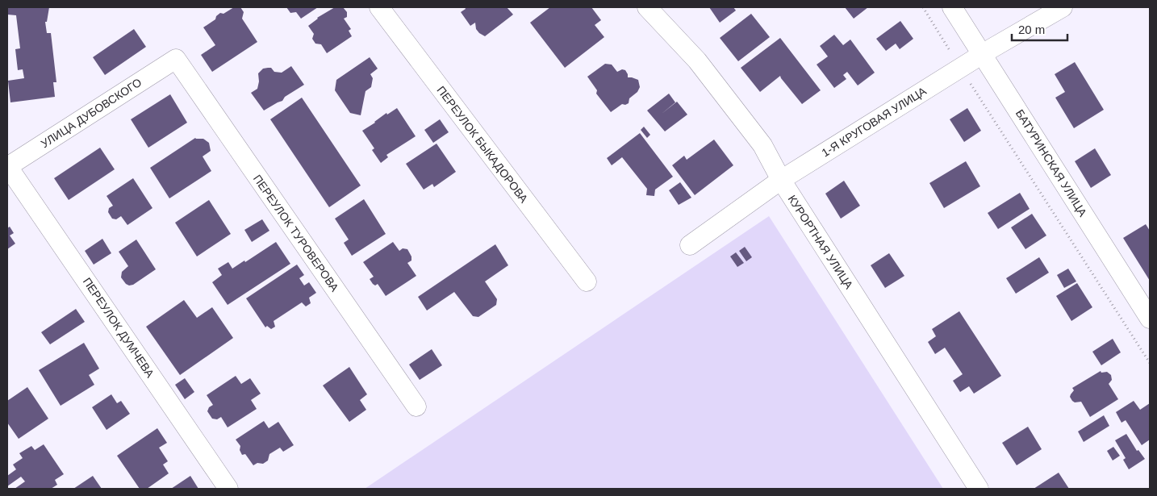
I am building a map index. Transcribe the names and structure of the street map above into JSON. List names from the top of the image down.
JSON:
{
  "streets": {
    "street": [
      "УЛИЦА ДУБОВСКОГО",
      "1-Я КРУГОВАЯ УЛИЦА",
      "ПЕРЕУЛОК БЫКАДОРОВА",
      "БАТУРИНСКАЯ УЛИЦА",
      "ПЕРЕУЛОК ТУРОВЕРОВА",
      "КУРОРТНАЯ УЛИЦА",
      "ПЕРЕУЛОК ДУМЧЕВА"
    ]
  },
  "crossings": [
    ["УЛИЦА ДУБОВСКОГО", "ПЕРЕУЛОК ТУРОВЕРОВА"],
    ["УЛИЦА ДУБОВСКОГО", "ПЕРЕУЛОК ДУМЧЕВА"],
    ["1-Я КРУГОВАЯ УЛИЦА", "БАТУРИНСКАЯ УЛИЦА"],
    ["1-Я КРУГОВАЯ УЛИЦА", "КУРОРТНАЯ УЛИЦА"]
  ],
  "scale_bar": "20 m"
}
